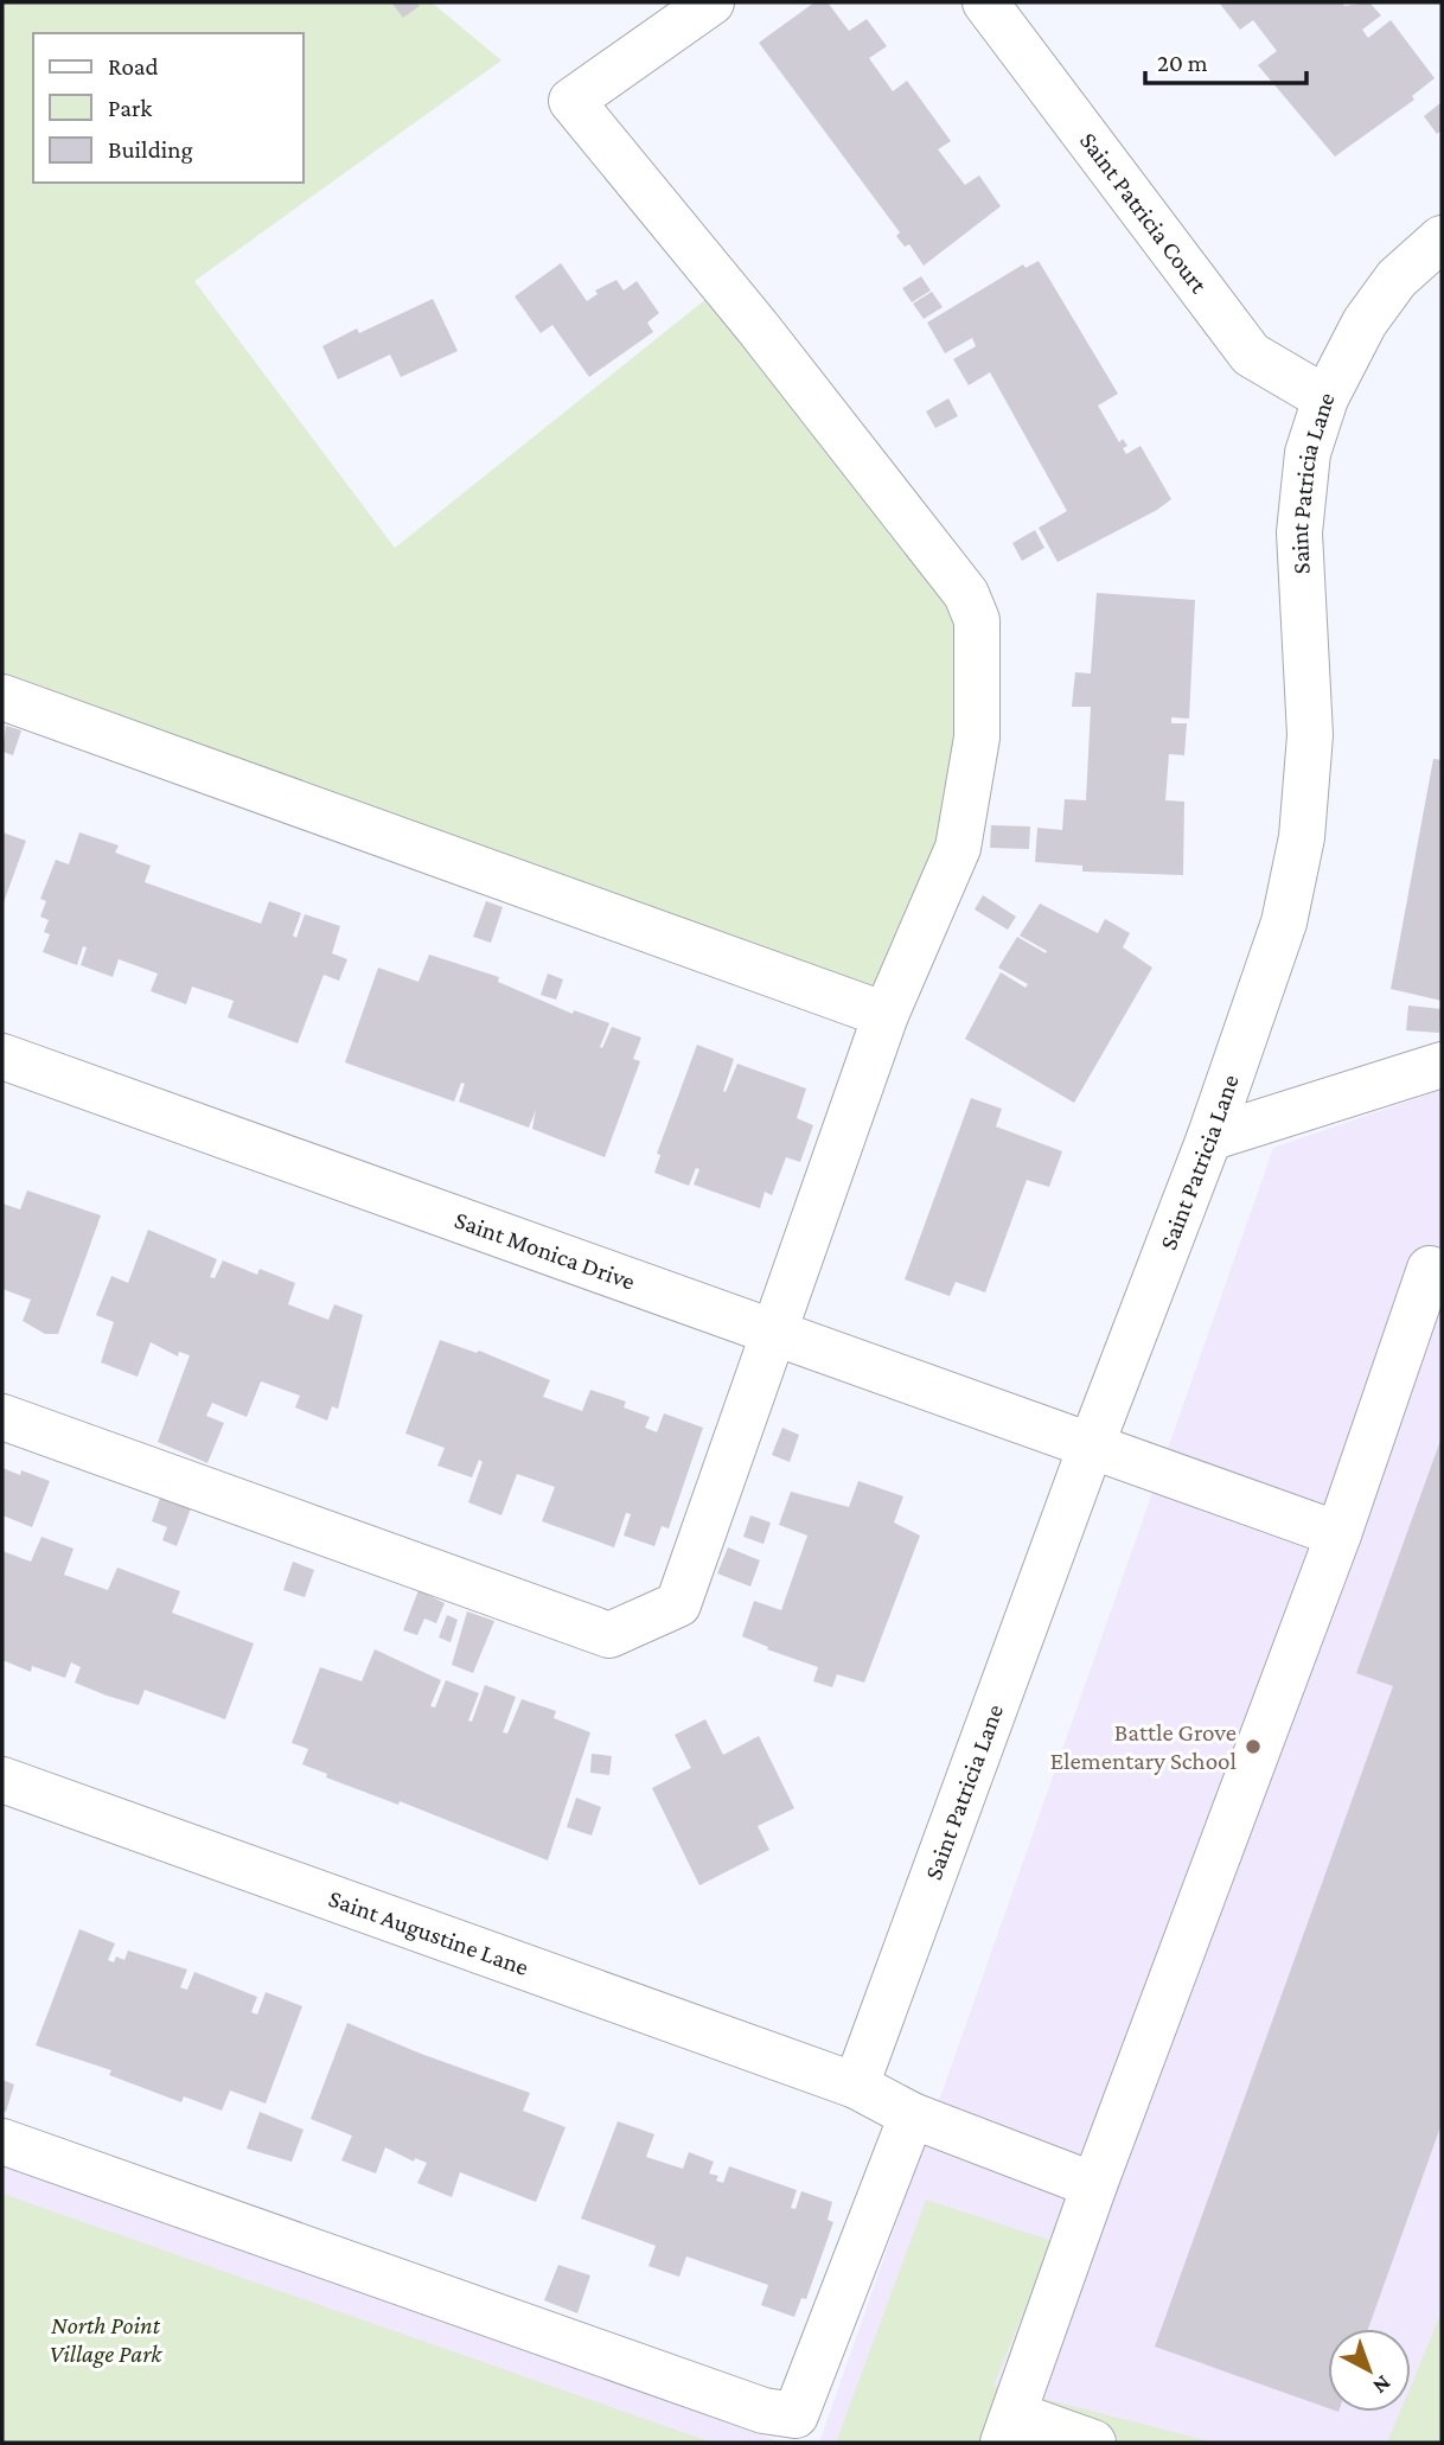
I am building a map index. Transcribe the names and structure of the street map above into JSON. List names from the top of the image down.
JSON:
{
  "streets": {
    "street": [
      "Saint Patricia Court",
      "Saint Patricia Lane",
      "Saint Monica Drive",
      "Saint Augustine Lane"
    ]
  },
  "crossings": [
    ["Saint Patricia Court", "Saint Patricia Lane"],
    ["Saint Patricia Lane", "Saint Monica Drive"],
    ["Saint Patricia Lane", "Saint Augustine Lane"]
  ],
  "parks": ["North Point Village Park"],
  "places": ["Battle Grove Elementary School"],
  "legend": ["Road", "Park", "Building"],
  "scale_bar": "20 m",
  "north": "bottom right"
}
